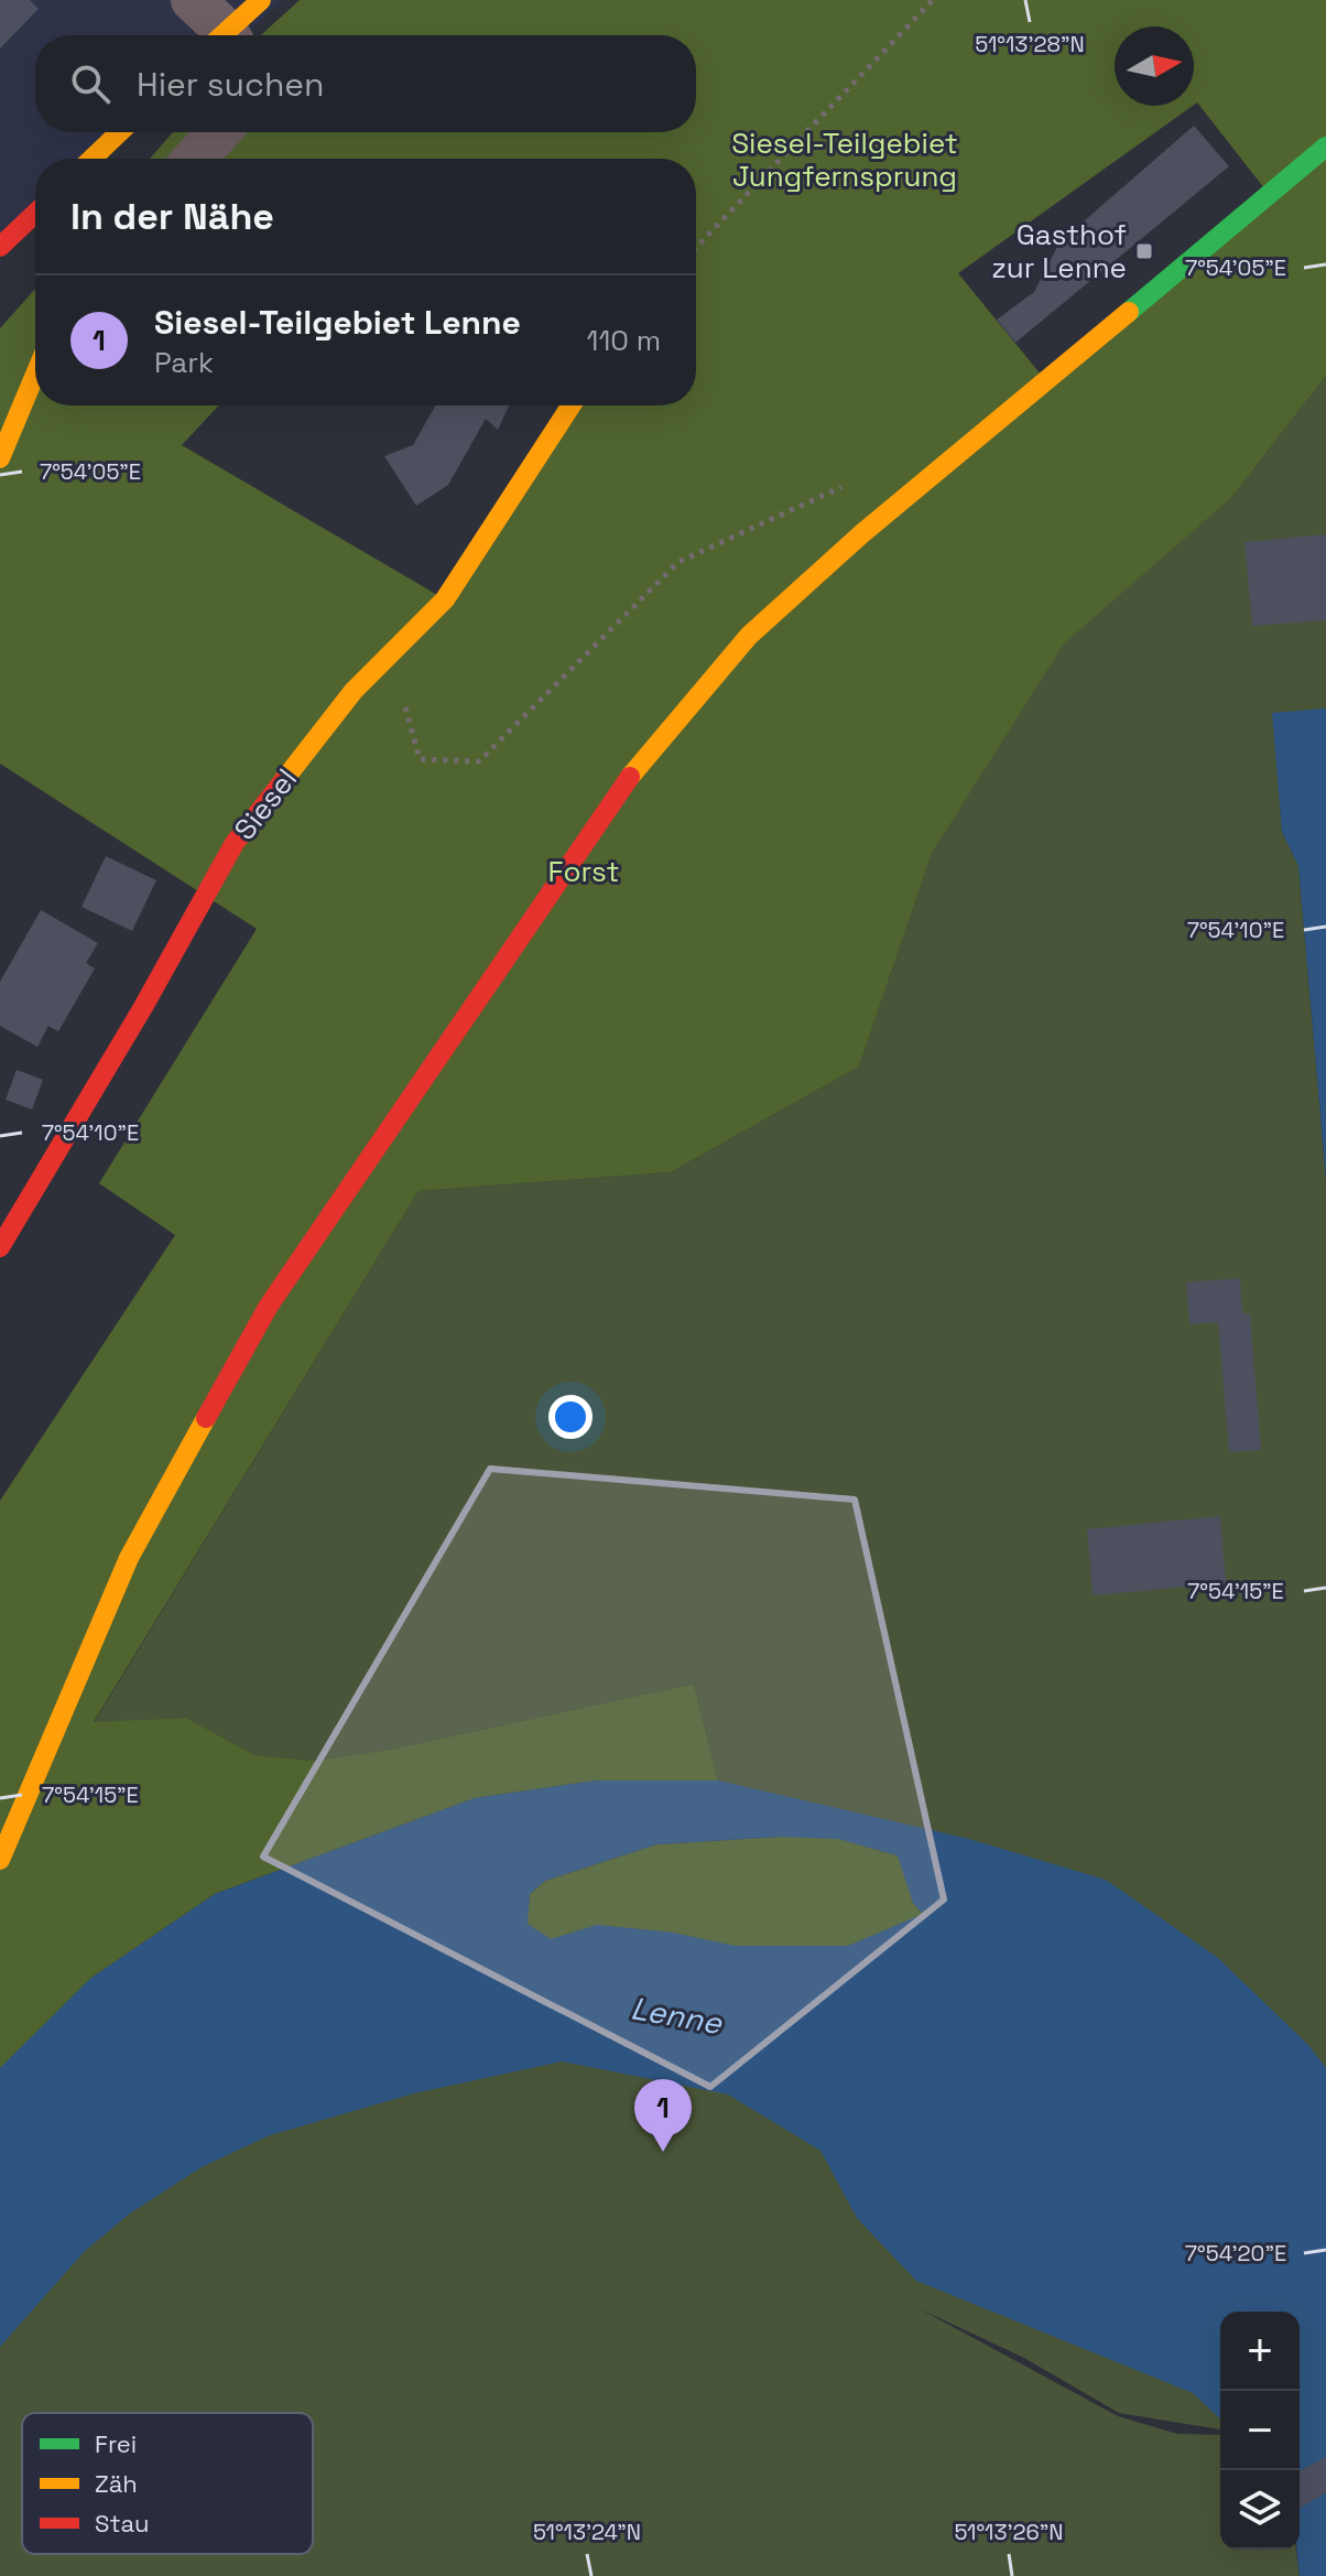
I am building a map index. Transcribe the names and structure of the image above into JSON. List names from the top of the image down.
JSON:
{
  "streets": {
    "main road": ["Siesel"]
  },
  "water": ["Lenne"],
  "parks": ["Siesel-Teilgebiet Jungfernsprung", "Forst"],
  "places": {
    "transit": ["Gasthof zur Lenne"]
  },
  "legend": ["Frei", "Zäh", "Stau"],
  "north": "right",
  "page": {
    "search": "Hier suchen",
    "heading": "In der Nähe",
    "list": [
      {
        "mark": "1",
        "name": "Siesel-Teilgebiet Lenne",
        "note": "Park",
        "value": "110 m"
      }
    ],
    "pins": "1",
    "map_buttons": ["+", "−"]
  },
  "coordinates": [
    "51°13'28\"N",
    "7°54'05\"E",
    "7°54'10\"E",
    "7°54'15\"E",
    "7°54'20\"E",
    "51°13'24\"N",
    "51°13'26\"N"
  ]
}
